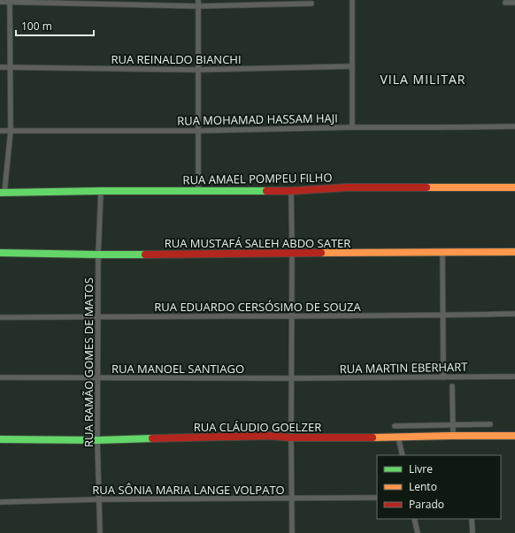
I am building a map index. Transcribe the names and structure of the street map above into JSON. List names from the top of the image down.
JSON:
{
  "streets": {
    "street": [
      "RUA REINALDO BIANCHI",
      "RUA MOHAMAD HASSAM HAJI",
      "RUA AMAEL POMPEU FILHO",
      "RUA MUSTAFÁ SALEH ABDO SATER",
      "RUA EDUARDO CERSÓSIMO DE SOUZA",
      "RUA RAMÃO GOMES DE MATOS",
      "RUA MARTIN EBERHART",
      "RUA MANOEL SANTIAGO",
      "RUA CLÁUDIO GOELZER",
      "RUA SÔNIA MARIA LANGE VOLPATO"
    ]
  },
  "crossings": [
    ["RUA AMAEL POMPEU FILHO", "RUA RAMÃO GOMES DE MATOS"],
    ["RUA MUSTAFÁ SALEH ABDO SATER", "RUA RAMÃO GOMES DE MATOS"],
    ["RUA EDUARDO CERSÓSIMO DE SOUZA", "RUA RAMÃO GOMES DE MATOS"],
    ["RUA RAMÃO GOMES DE MATOS", "RUA MANOEL SANTIAGO"],
    ["RUA RAMÃO GOMES DE MATOS", "RUA CLÁUDIO GOELZER"],
    ["RUA RAMÃO GOMES DE MATOS", "RUA SÔNIA MARIA LANGE VOLPATO"],
    ["RUA MARTIN EBERHART", "RUA MANOEL SANTIAGO"]
  ],
  "districts": ["VILA MILITAR"],
  "legend": ["Livre", "Lento", "Parado"],
  "scale_bar": "100 m"
}
